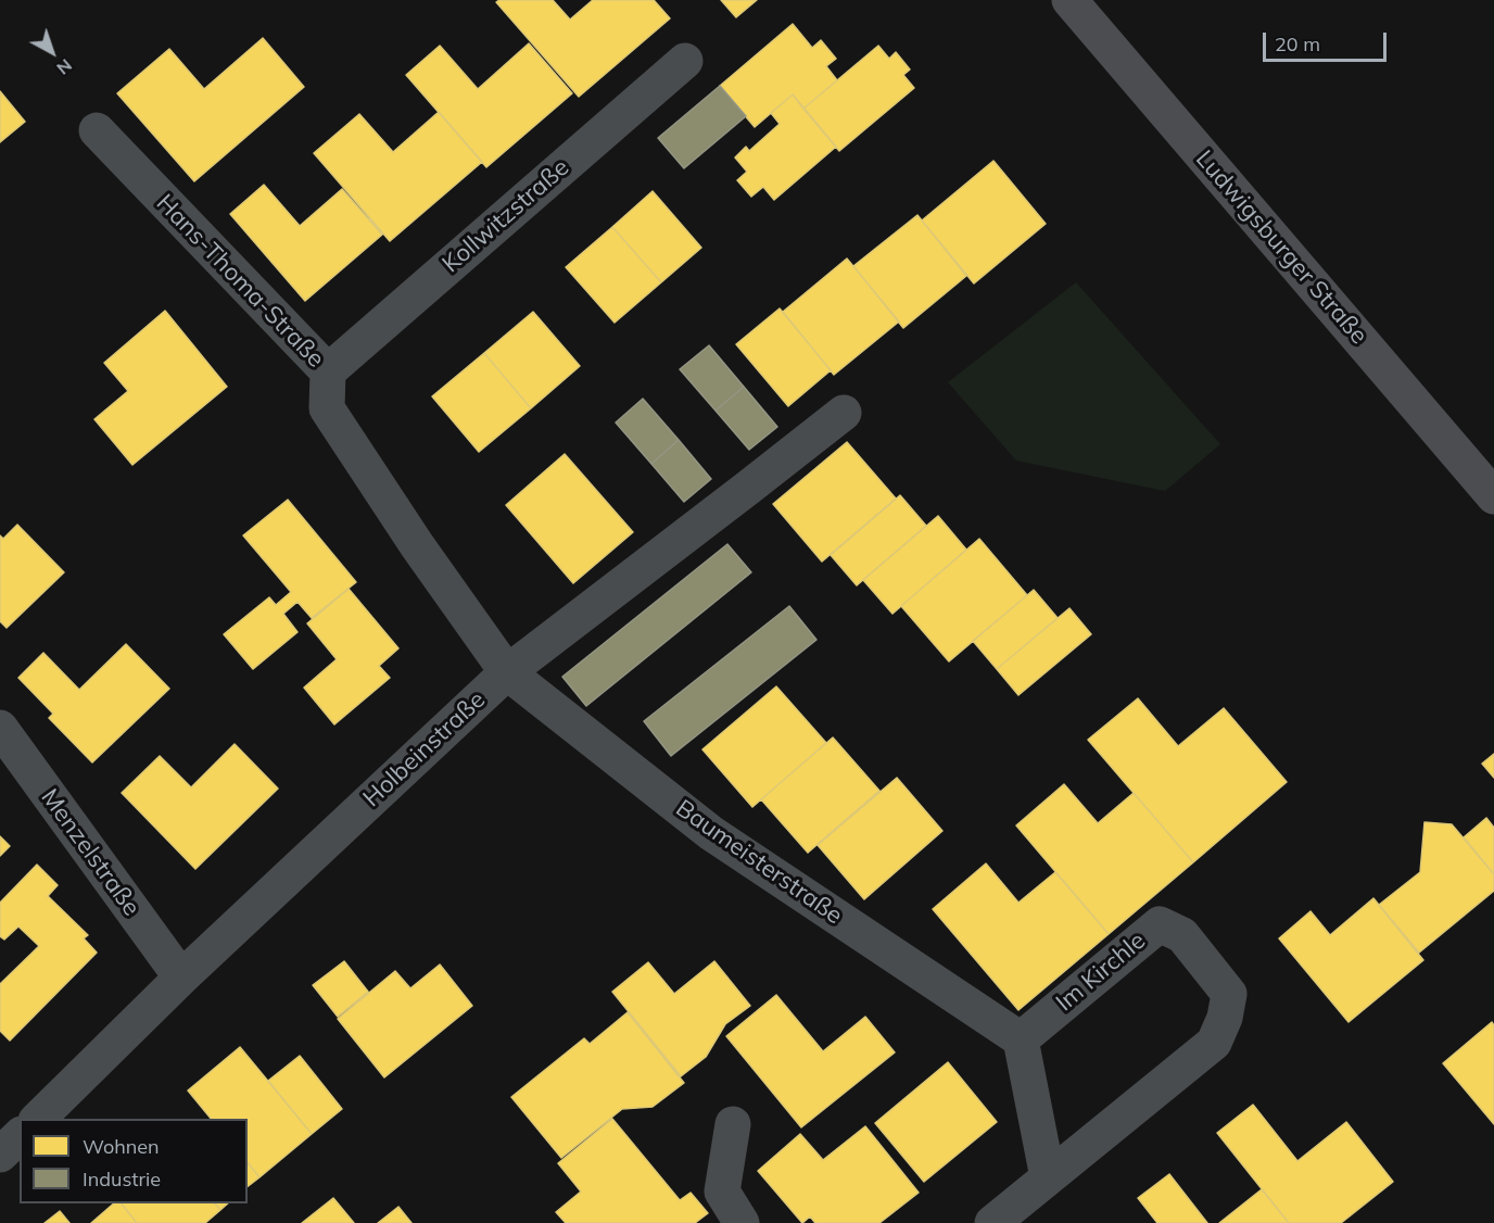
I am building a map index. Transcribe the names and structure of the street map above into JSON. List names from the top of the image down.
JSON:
{
  "streets": {
    "main road": ["Ludwigsburger Straße"],
    "street": [
      "Kollwitzstraße",
      "Hans-Thoma-Straße",
      "Holbeinstraße",
      "Menzelstraße",
      "Baumeisterstraße",
      "Im Kirchle"
    ]
  },
  "crossings": [
    ["Kollwitzstraße", "Hans-Thoma-Straße"],
    ["Hans-Thoma-Straße", "Holbeinstraße"],
    ["Hans-Thoma-Straße", "Baumeisterstraße"],
    ["Holbeinstraße", "Menzelstraße"],
    ["Holbeinstraße", "Baumeisterstraße"],
    ["Baumeisterstraße", "Im Kirchle"]
  ],
  "legend": ["Wohnen", "Industrie"],
  "scale_bar": "20 m",
  "north": "bottom right"
}
